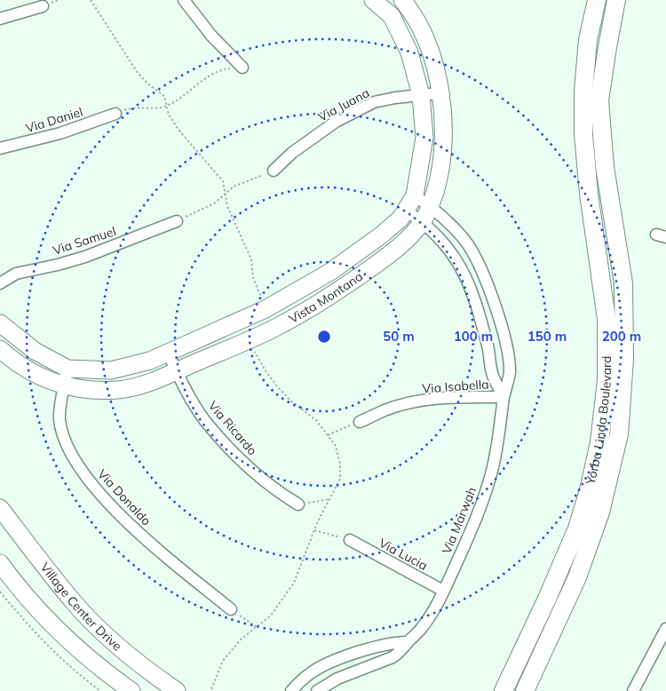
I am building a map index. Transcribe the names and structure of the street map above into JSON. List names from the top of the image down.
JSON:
{
  "streets": {
    "main road": ["Yorba Linda Boulevard"],
    "street": [
      "Via Juana",
      "Via Daniel",
      "Via Samuel",
      "Vista Montana",
      "Via Isabella",
      "Via Ricardo",
      "Via Donaldo",
      "Via Marwah",
      "Via Lucia",
      "Village Center Drive"
    ]
  },
  "crossings": [
    ["Via Juana", "Vista Montana"],
    ["Vista Montana", "Via Ricardo"],
    ["Vista Montana", "Via Donaldo"],
    ["Vista Montana", "Via Marwah"],
    ["Via Isabella", "Via Marwah"],
    ["Via Marwah", "Via Lucia"]
  ],
  "rings": [
    "50 m",
    "100 m",
    "150 m",
    "200 m"
  ]
}
